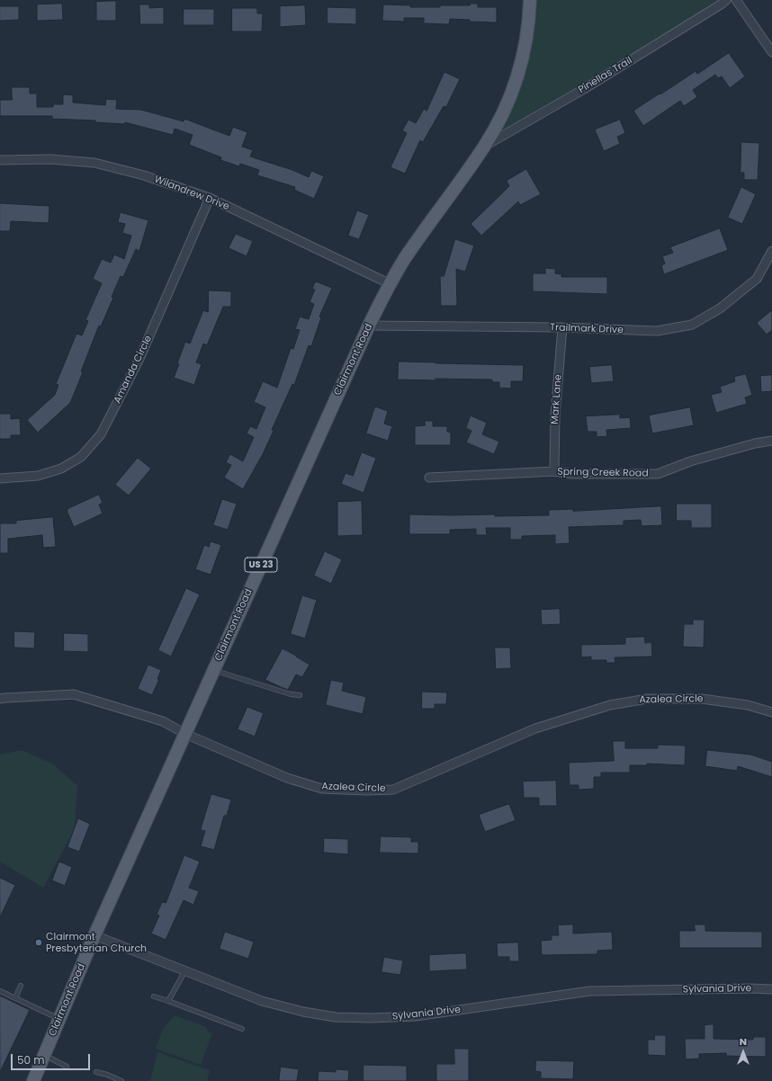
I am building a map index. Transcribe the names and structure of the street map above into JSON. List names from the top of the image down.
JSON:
{
  "streets": {
    "main road": ["Clairmont Road", "US 23"],
    "street": [
      "Pinellas Trail",
      "Wilandrew Drive",
      "Trailmark Drive",
      "Amanda Circle",
      "Mark Lane",
      "Spring Creek Road",
      "Azalea Circle",
      "Sylvania Drive"
    ]
  },
  "crossings": [
    ["Pinellas Trail", "Clairmont Road"],
    ["Pinellas Trail", "US 23"],
    ["Wilandrew Drive", "Clairmont Road"],
    ["Wilandrew Drive", "Amanda Circle"],
    ["Trailmark Drive", "Clairmont Road"],
    ["Trailmark Drive", "Mark Lane"],
    ["Clairmont Road", "US 23"],
    ["Clairmont Road", "Azalea Circle"],
    ["Clairmont Road", "Sylvania Drive"],
    ["Mark Lane", "Spring Creek Road"]
  ],
  "places": ["Clairmont Presbyterian Church"],
  "scale_bar": "50 m",
  "north": "top"
}
